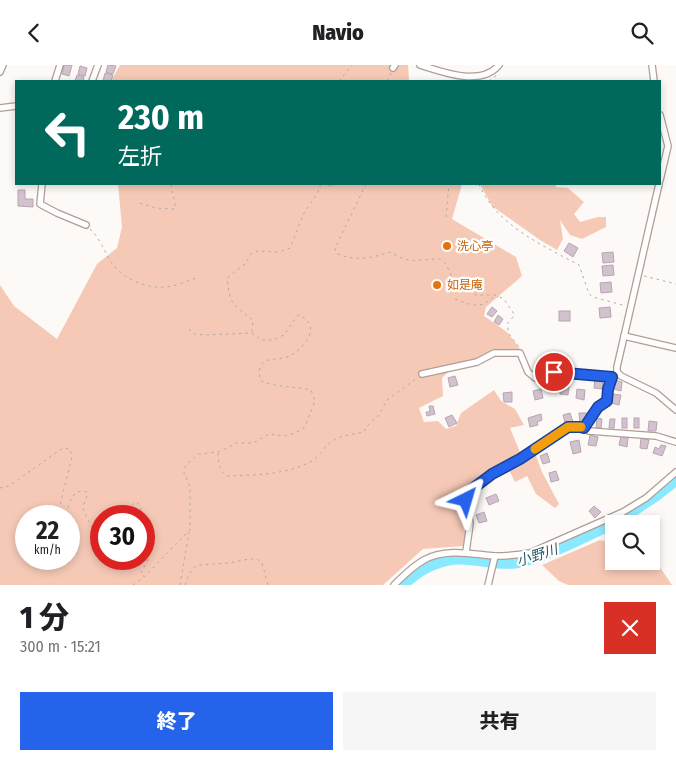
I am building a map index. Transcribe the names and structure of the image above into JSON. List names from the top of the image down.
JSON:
{
  "water": ["小野川"],
  "places": ["洗心亭", "如是庵"],
  "page": {
    "header": "Navio",
    "turn": ["230 m", "左折"],
    "speed": "22 km/h",
    "limit": "30",
    "heading": ["1 分", "300 m · 15:21"],
    "buttons": ["終了", "共有"]
  }
}
